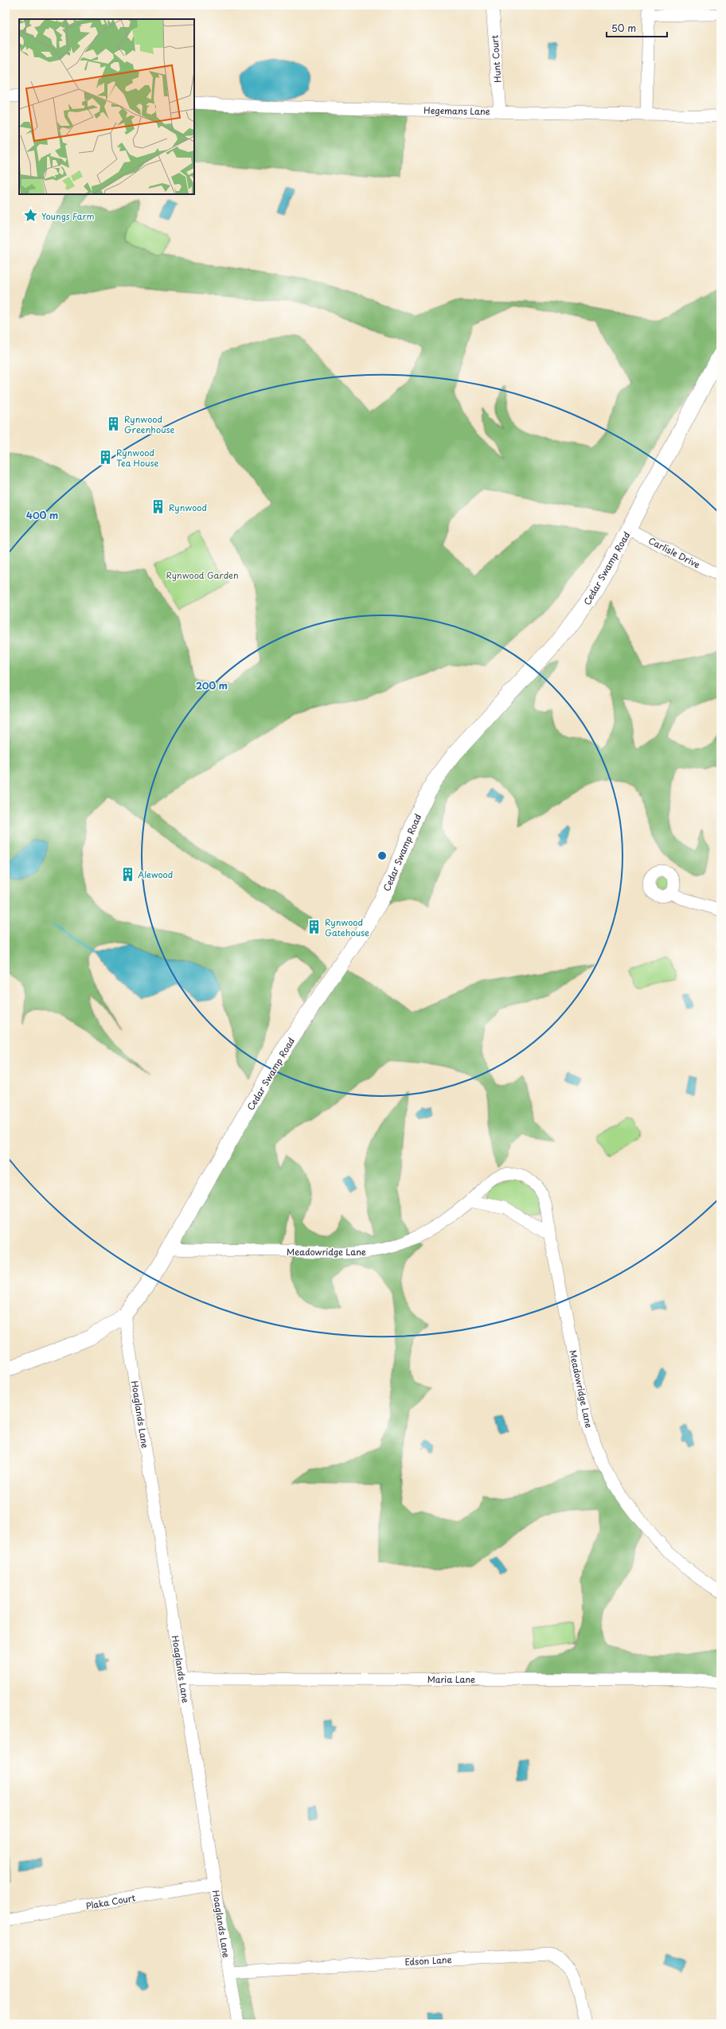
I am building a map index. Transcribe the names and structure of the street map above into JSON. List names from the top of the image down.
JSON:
{
  "streets": {
    "main road": ["Cedar Swamp Road"],
    "street": [
      "Hunt Court",
      "Hegemans Lane",
      "Carlisle Drive",
      "Meadowridge Lane",
      "Hoaglands Lane",
      "Maria Lane",
      "Plaka Court",
      "Edson Lane"
    ]
  },
  "crossings": [
    ["Hunt Court", "Hegemans Lane"],
    ["Carlisle Drive", "Cedar Swamp Road"],
    ["Cedar Swamp Road", "Meadowridge Lane"],
    ["Cedar Swamp Road", "Hoaglands Lane"],
    ["Hoaglands Lane", "Maria Lane"],
    ["Hoaglands Lane", "Plaka Court"],
    ["Hoaglands Lane", "Edson Lane"]
  ],
  "parks": ["Rynwood Garden"],
  "places": {
    "place": ["Youngs Farm"],
    "building": [
      "Rynwood Greenhouse",
      "Rynwood Tea House",
      "Rynwood",
      "Alewood",
      "Rynwood Gatehouse"
    ]
  },
  "scale_bar": "50 m",
  "rings": ["400 m", "200 m"]
}
